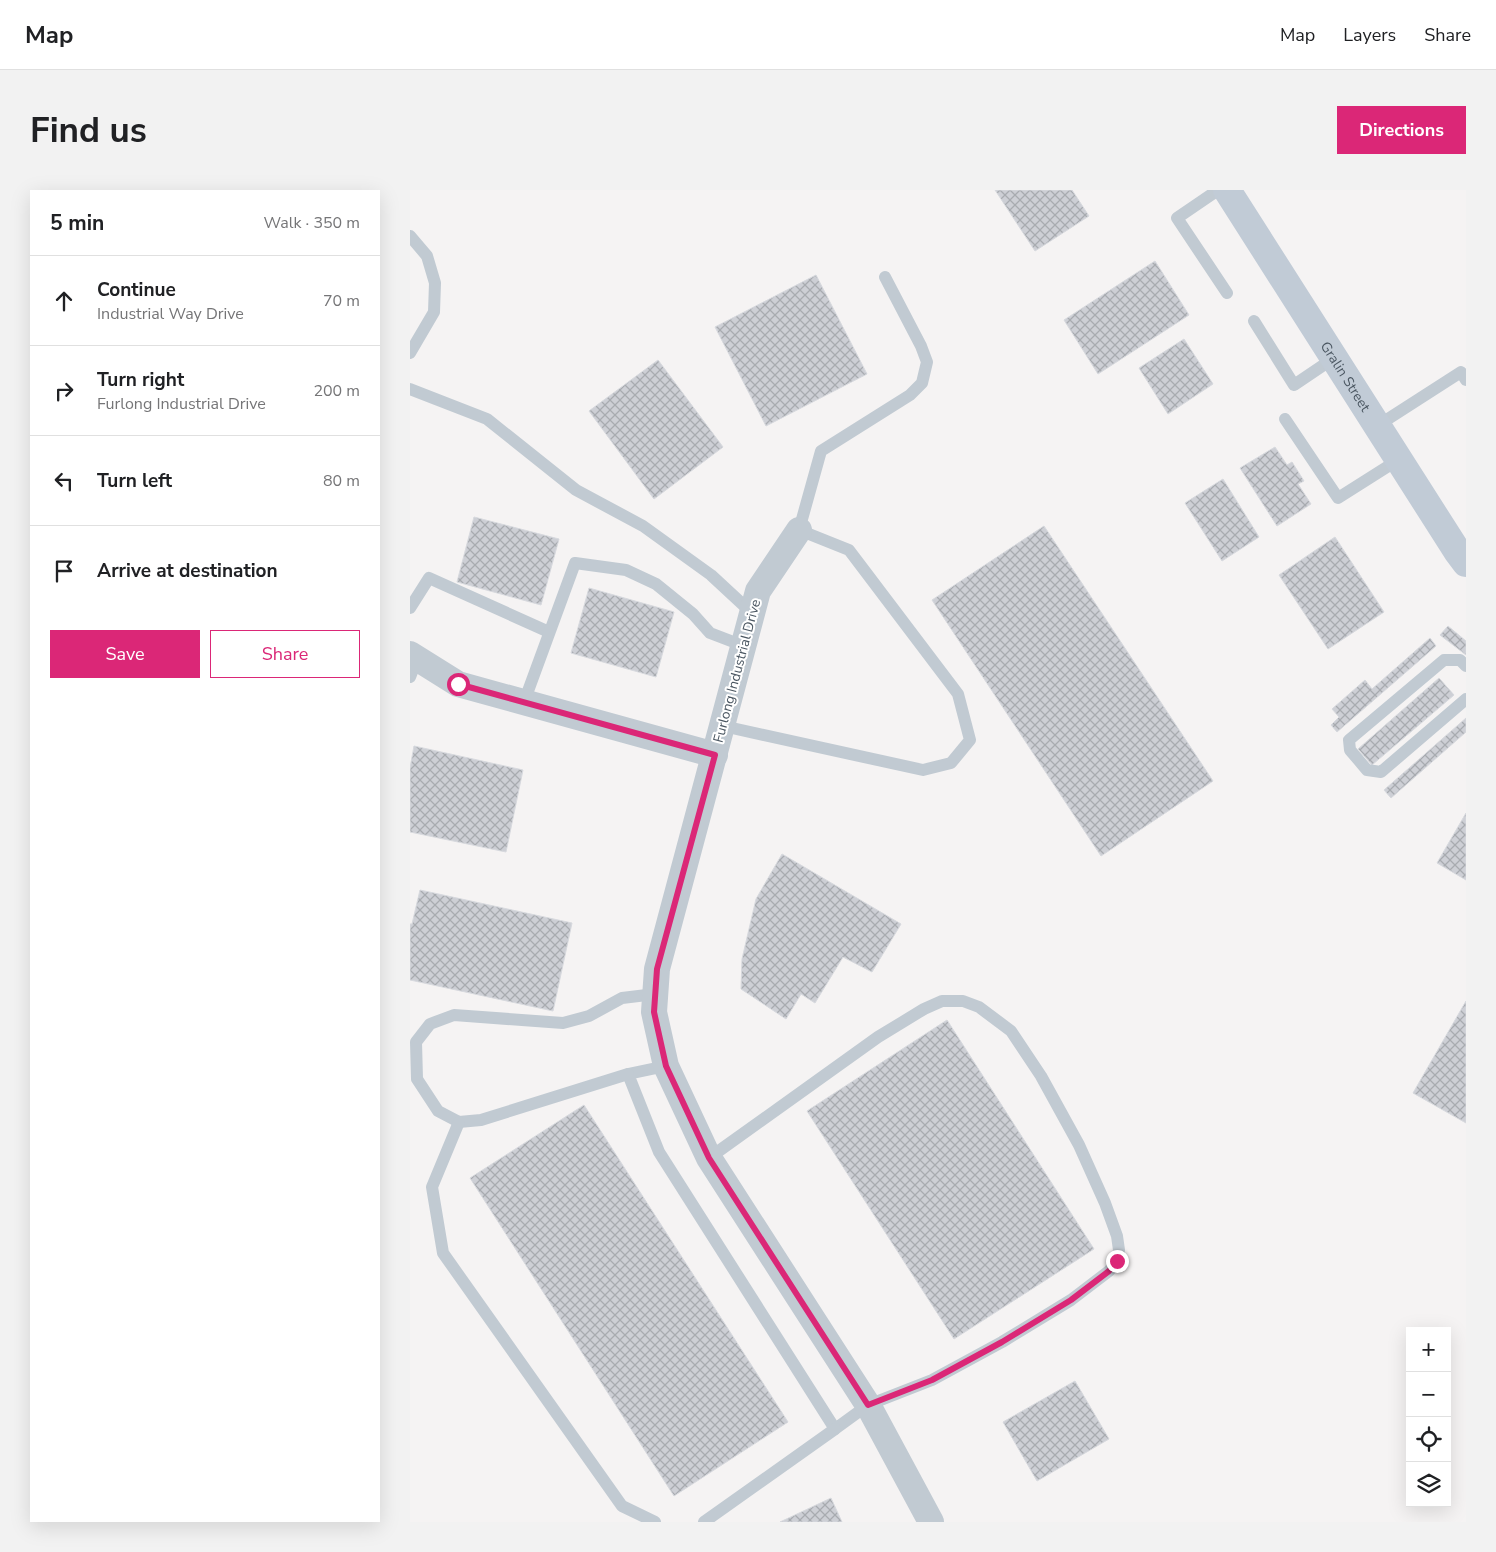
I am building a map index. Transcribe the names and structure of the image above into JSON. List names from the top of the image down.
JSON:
{
  "streets": {
    "street": ["Gralin Street", "Furlong Industrial Drive"]
  },
  "page": {
    "header": "Map",
    "nav": ["Map", "Layers", "Share"],
    "buttons": [
      "Directions",
      ["Save", "Share"]
    ],
    "title": "Find us",
    "heading": ["5 min", "Walk · 350 m"],
    "list": [
      ["Continue", "Industrial Way Drive", "70 m"],
      ["Turn right", "Furlong Industrial Drive", "200 m"],
      ["Turn left", "80 m"],
      "Arrive at destination"
    ],
    "map_buttons": ["+", "−"]
  }
}
